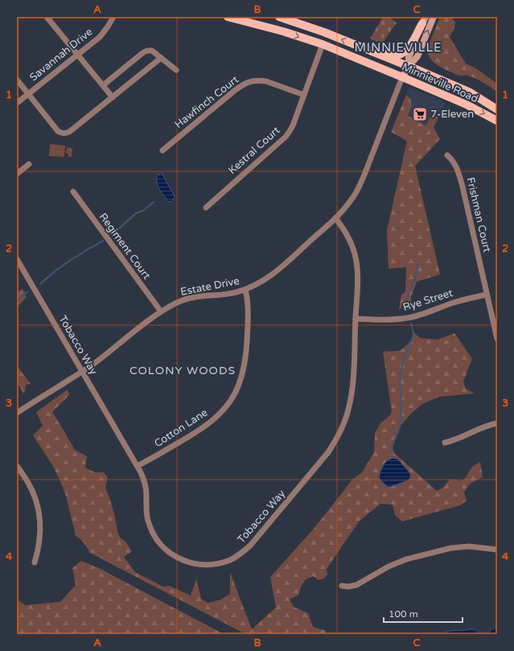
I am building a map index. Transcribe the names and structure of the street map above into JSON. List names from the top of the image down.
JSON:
{
  "streets": {
    "main road": ["Minnieville Road"],
    "street": [
      "Savannah Drive",
      "Hawfinch Court",
      "Kestral Court",
      "Frishman Court",
      "Regiment Court",
      "Estate Drive",
      "Rye Street",
      "Tobacco Way",
      "Cotton Lane"
    ]
  },
  "crossings": [
    ["Minnieville Road", "Kestral Court"],
    ["Minnieville Road", "Estate Drive"],
    ["Hawfinch Court", "Kestral Court"],
    ["Frishman Court", "Rye Street"],
    ["Regiment Court", "Estate Drive"],
    ["Estate Drive", "Tobacco Way"],
    ["Estate Drive", "Cotton Lane"],
    ["Rye Street", "Tobacco Way"],
    ["Tobacco Way", "Cotton Lane"]
  ],
  "districts": ["MINNIEVILLE", "COLONY WOODS"],
  "places": {
    "supermarket": ["7-Eleven"]
  },
  "scale_bar": "100 m",
  "grid": {
    "columns": ["A", "B", "C"],
    "rows": [
      "1",
      "2",
      "3",
      "4"
    ]
  }
}
